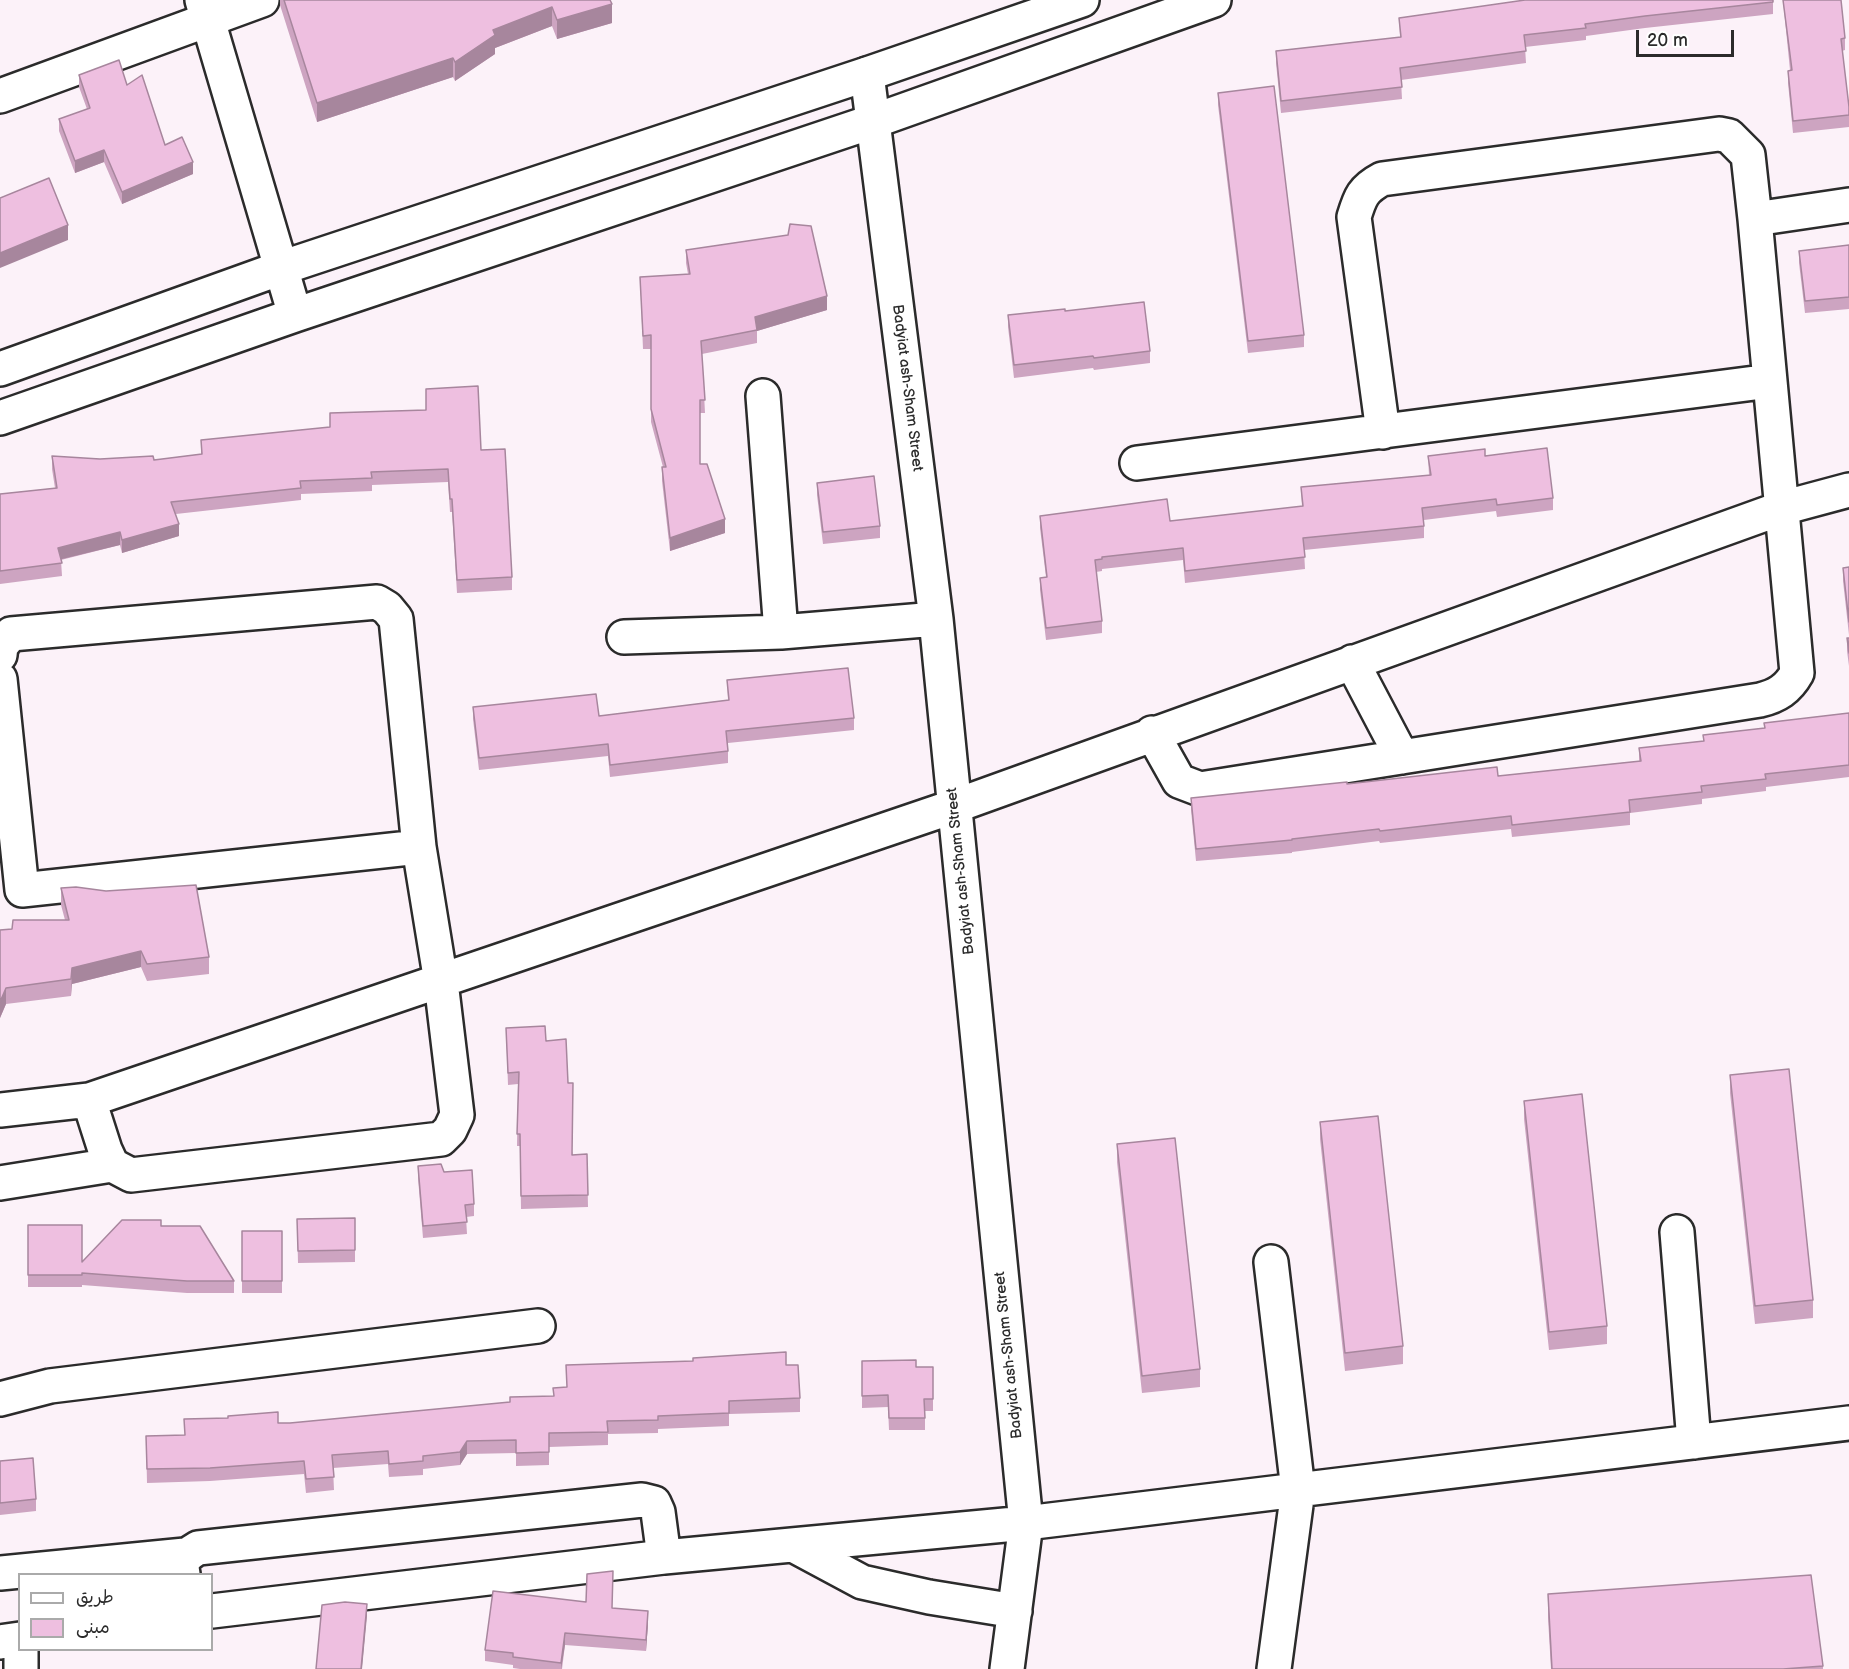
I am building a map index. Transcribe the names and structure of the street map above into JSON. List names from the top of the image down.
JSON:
{
  "streets": {
    "street": ["Badyiat ash-Sham Street"]
  },
  "legend": ["طريق", "مبنى"],
  "scale_bar": "20 m"
}
